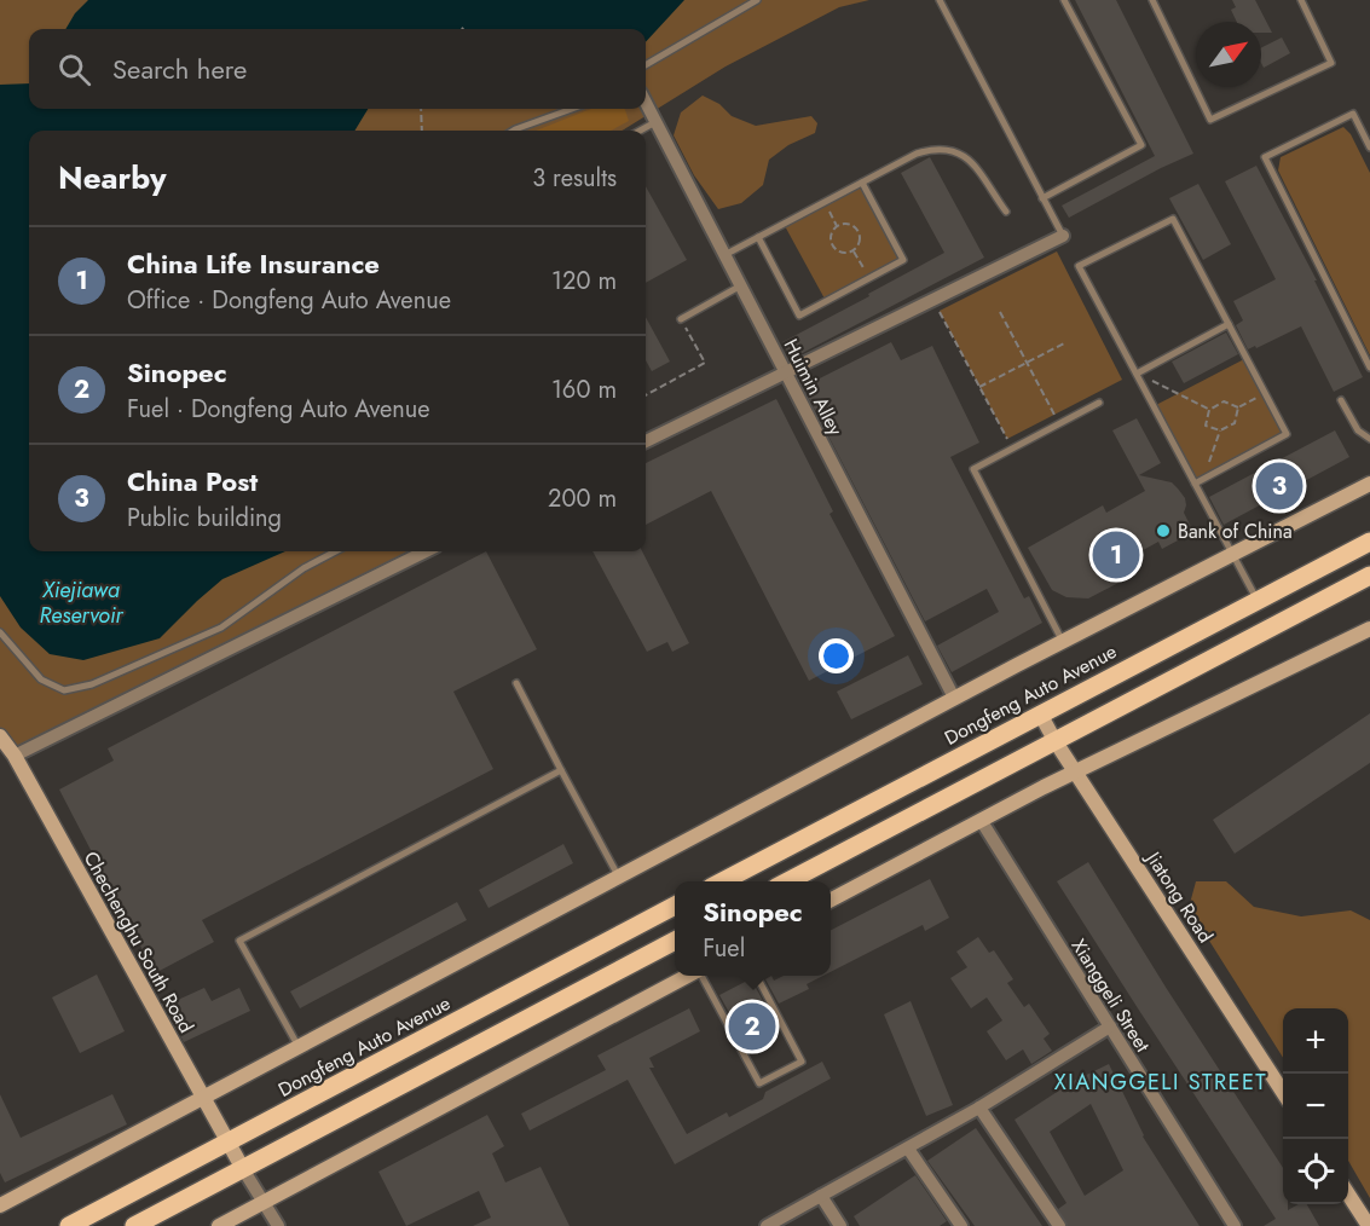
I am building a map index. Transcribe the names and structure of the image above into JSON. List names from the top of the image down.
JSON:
{
  "streets": {
    "main road": ["Dongfeng Auto Avenue"],
    "street": [
      "Huimin Alley",
      "Jiatong Road",
      "Chechenghu South Road",
      "Xianggeli Street"
    ]
  },
  "crossings": [
    ["Dongfeng Auto Avenue", "Jiatong Road"],
    ["Dongfeng Auto Avenue", "Chechenghu South Road"]
  ],
  "districts": ["XIANGGELI STREET"],
  "water": ["Xiejiawa Reservoir"],
  "places": ["Bank of China"],
  "north": "top right",
  "page": {
    "search": "Search here",
    "heading": ["Nearby", "3 results"],
    "list": [
      {
        "mark": "1",
        "name": "China Life Insurance",
        "note": "Office · Dongfeng Auto Avenue",
        "value": "120 m"
      },
      {
        "mark": "2",
        "name": "Sinopec",
        "note": "Fuel · Dongfeng Auto Avenue",
        "value": "160 m"
      },
      {
        "mark": "3",
        "name": "China Post",
        "note": "Public building",
        "value": "200 m"
      }
    ],
    "pins": ["3", "1", "2"],
    "popup": ["Sinopec", "Fuel"],
    "map_buttons": ["+", "−"]
  }
}
